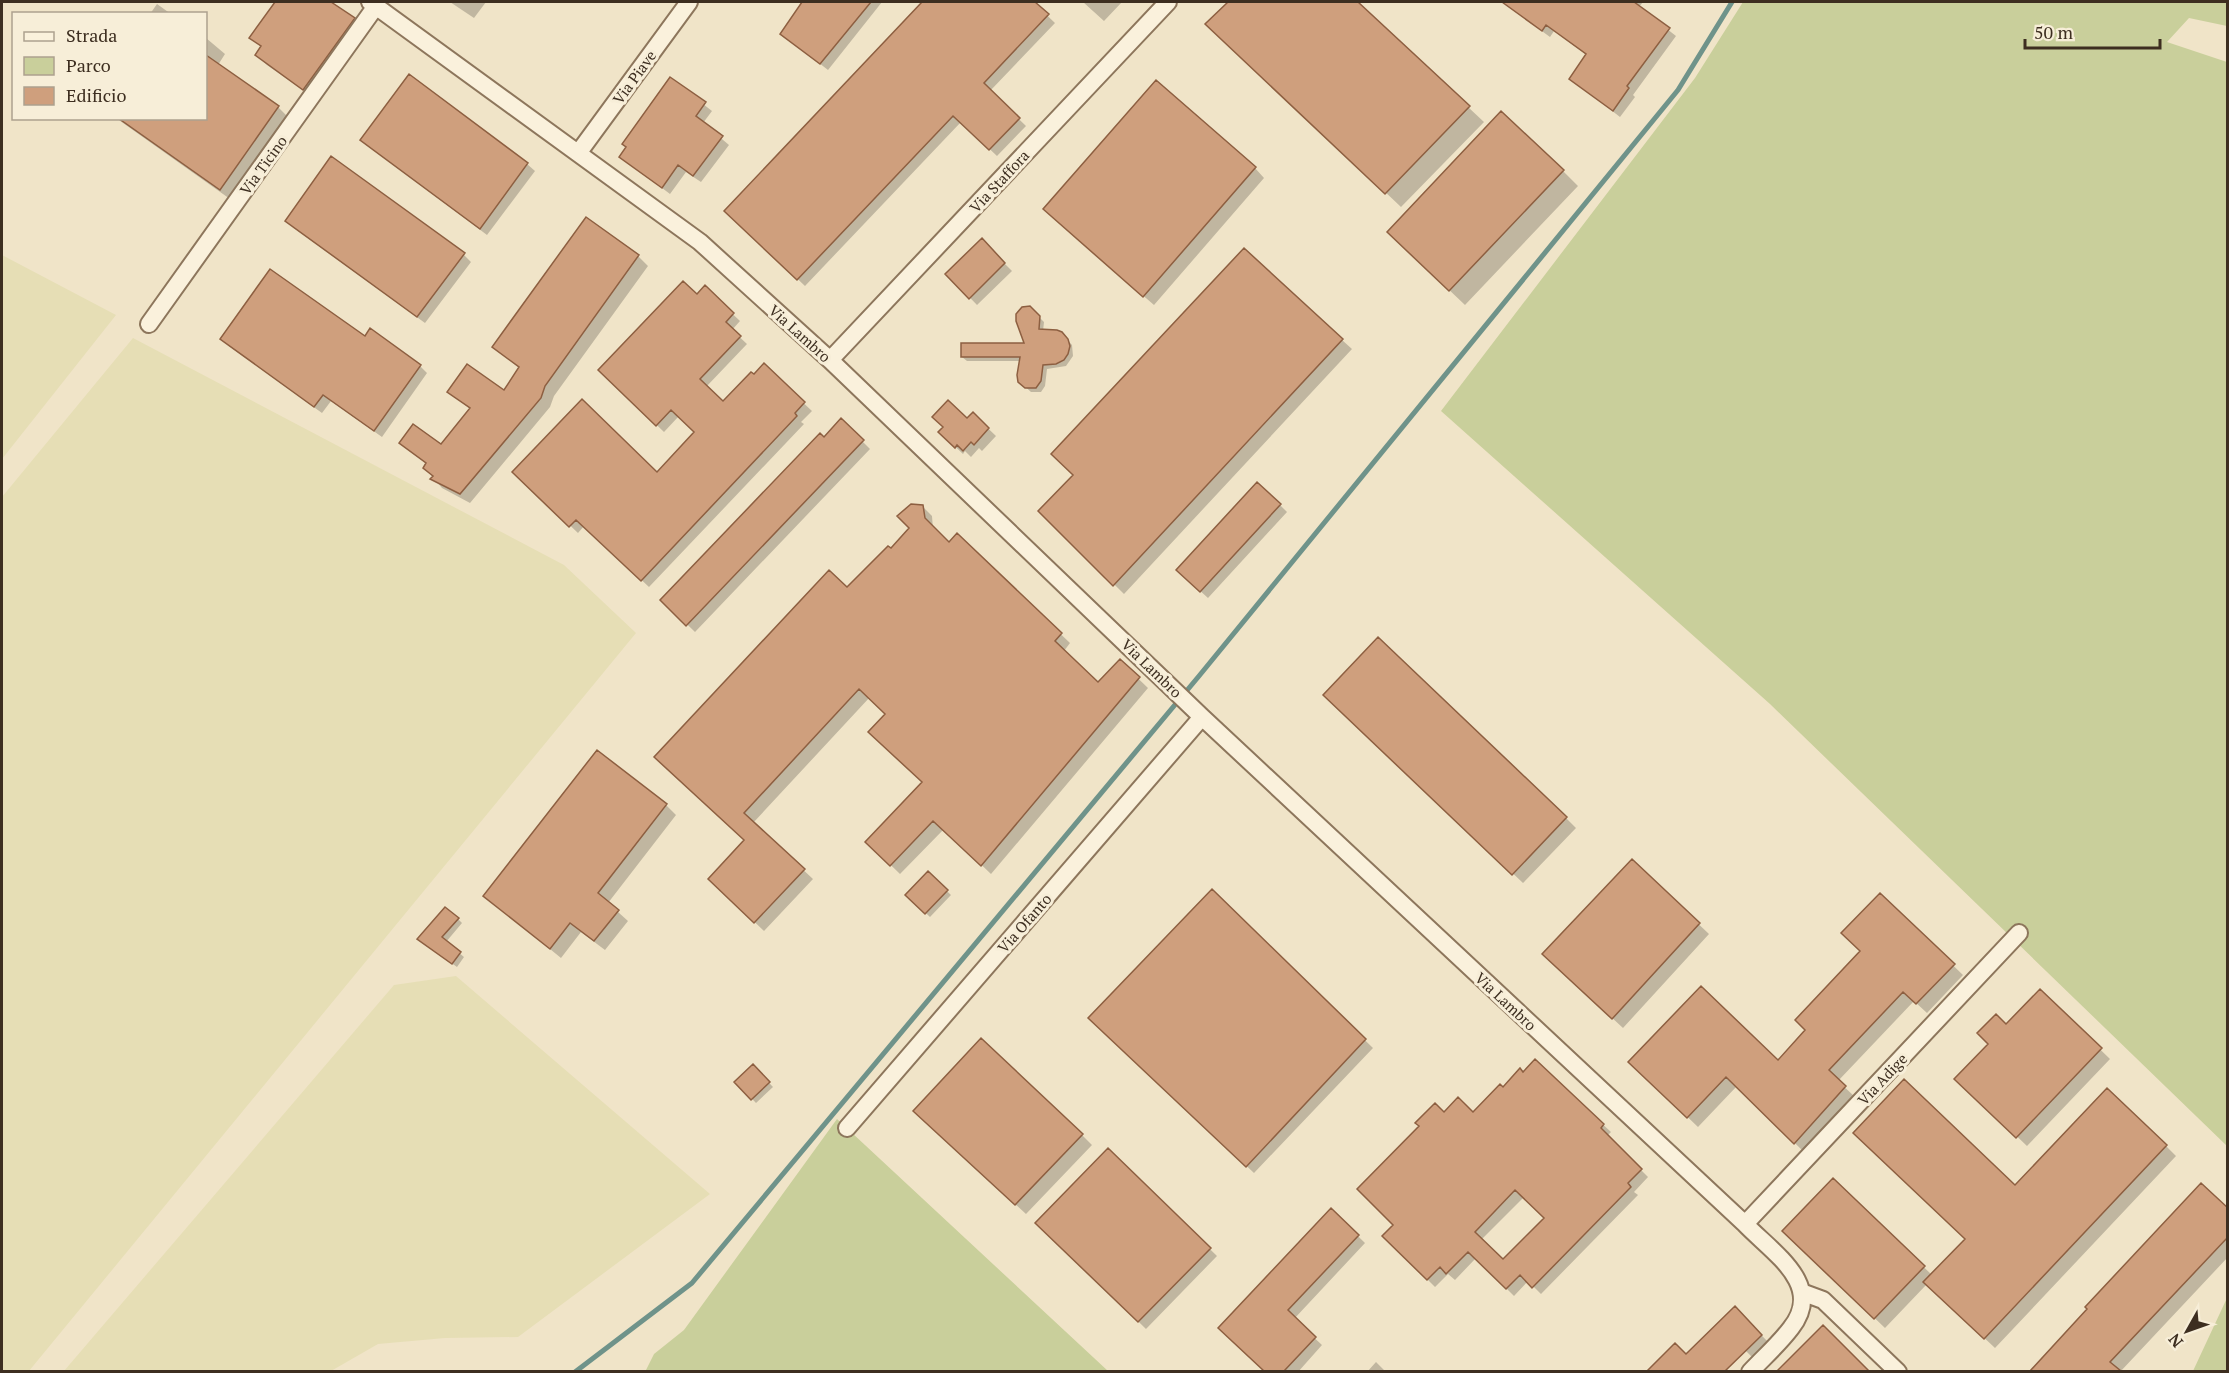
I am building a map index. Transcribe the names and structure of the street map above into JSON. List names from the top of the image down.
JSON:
{
  "streets": {
    "street": [
      "Via Piave",
      "Via Ticino",
      "Via Staffora",
      "Via Lambro",
      "Via Ofanto",
      "Via Adige"
    ]
  },
  "crossings": [
    ["Via Piave", "Via Lambro"],
    ["Via Ticino", "Via Lambro"],
    ["Via Staffora", "Via Lambro"],
    ["Via Lambro", "Via Ofanto"],
    ["Via Lambro", "Via Adige"]
  ],
  "legend": ["Strada", "Parco", "Edificio"],
  "scale_bar": "50 m",
  "north": "bottom left"
}
